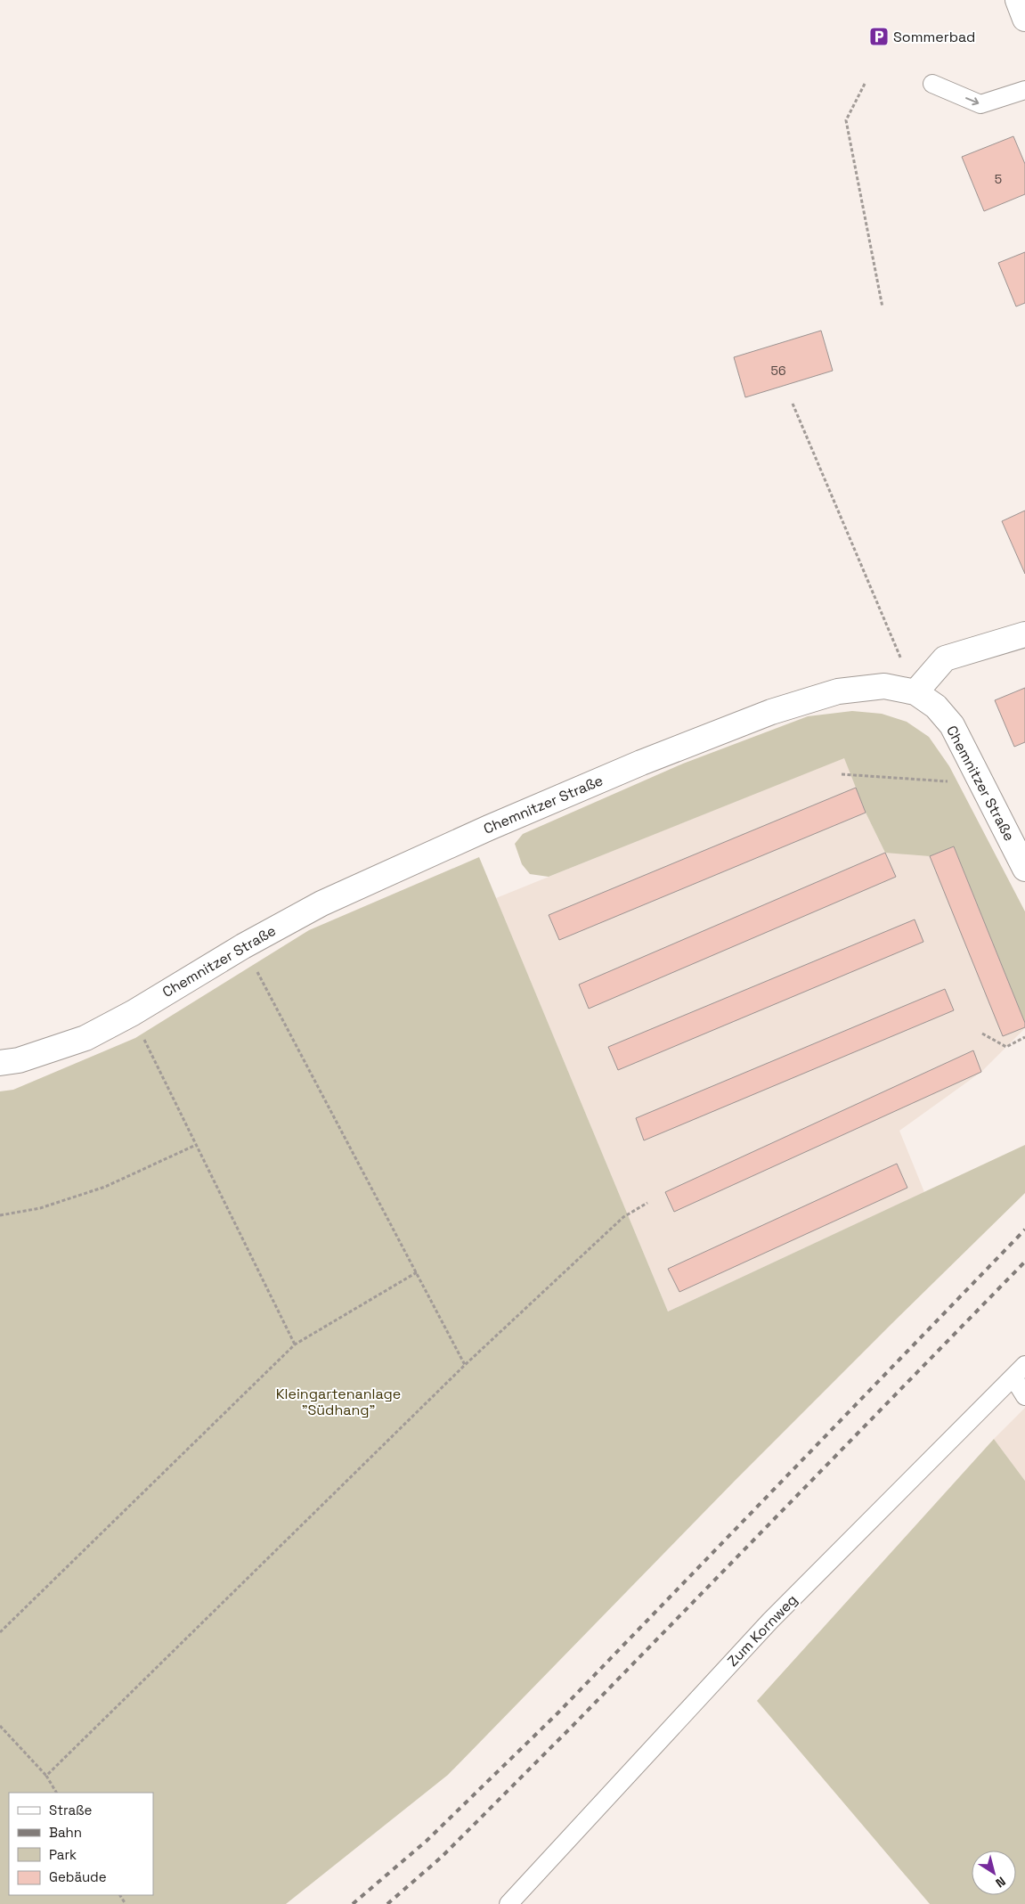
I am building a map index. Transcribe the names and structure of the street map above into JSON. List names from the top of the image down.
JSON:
{
  "streets": {
    "street": ["Chemnitzer Straße"],
    "lane": ["Zum Kornweg"]
  },
  "parks": ["Kleingartenanlage \"Südhang\""],
  "places": {
    "parking": ["Sommerbad"]
  },
  "house_numbers": ["5", "56"],
  "legend": [
    "Straße",
    "Bahn",
    "Park",
    "Gebäude"
  ],
  "north": "bottom right"
}
